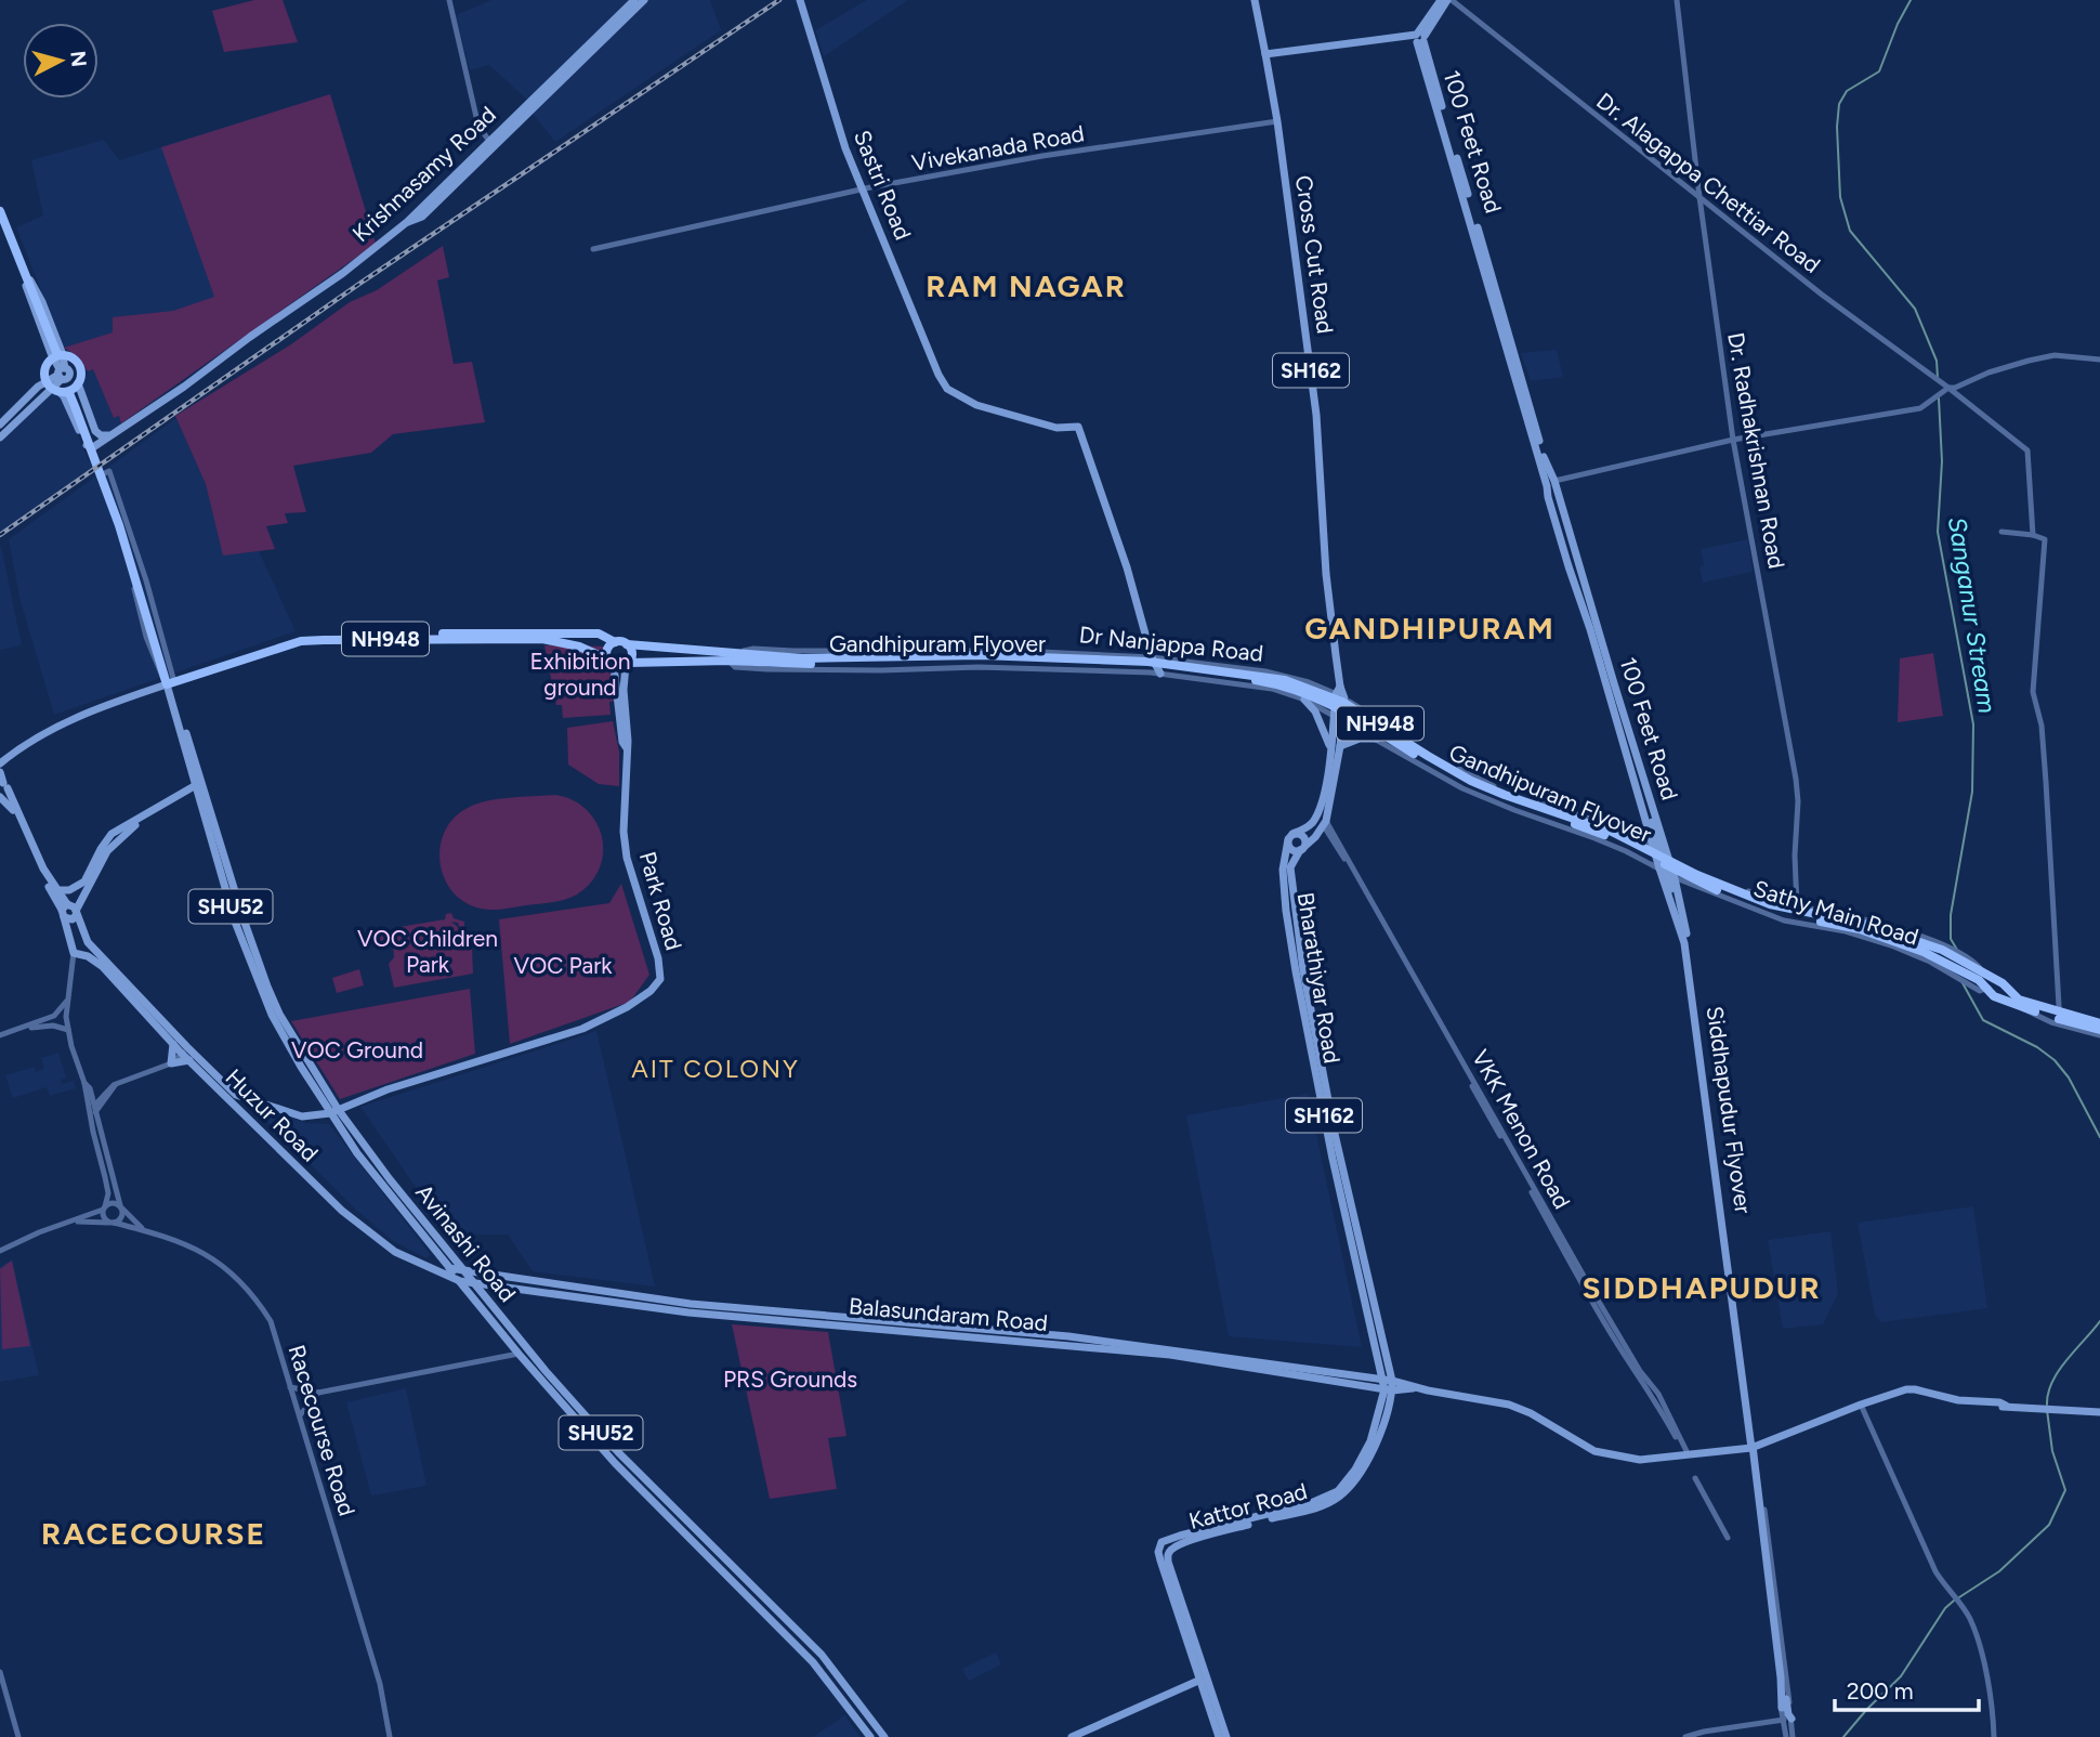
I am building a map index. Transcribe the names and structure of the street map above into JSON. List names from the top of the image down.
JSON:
{
  "streets": {
    "highway": ["NH948", "Gandhipuram Flyover", "Dr Nanjappa Road"],
    "main road": [
      "100 Feet Road",
      "Krishnasamy Road",
      "Sastri Road",
      "Cross Cut Road",
      "SH162",
      "Park Road",
      "SHU52",
      "Bharathiyar Road",
      "Siddhapudur Flyover",
      "Huzur Road",
      "Avinashi Road",
      "Balasundaram Road",
      "Kattor Road"
    ],
    "street": [
      "Vivekanada Road",
      "Dr. Alagappa Chettiar Road",
      "Dr. Radhakrishnan Road",
      "Sathy Main Road",
      "VKK Menon Road",
      "Racecourse Road"
    ]
  },
  "crossings": [
    ["100 Feet Road", "Sathy Main Road"],
    ["100 Feet Road", "Siddhapudur Flyover"],
    ["100 Feet Road", "Balasundaram Road"],
    ["Vivekanada Road", "Sastri Road"],
    ["Vivekanada Road", "Cross Cut Road"],
    ["Dr. Alagappa Chettiar Road", "Dr. Radhakrishnan Road"],
    ["Sastri Road", "Dr Nanjappa Road"],
    ["Cross Cut Road", "SH162"],
    ["Cross Cut Road", "Dr Nanjappa Road"],
    ["SH162", "Dr Nanjappa Road"],
    ["SH162", "Sathy Main Road"],
    ["SH162", "Bharathiyar Road"],
    ["SH162", "VKK Menon Road"],
    ["SH162", "Kattor Road"],
    ["Dr. Radhakrishnan Road", "Sathy Main Road"],
    ["NH948", "Gandhipuram Flyover"],
    ["NH948", "Dr Nanjappa Road"],
    ["NH948", "Park Road"],
    ["NH948", "Avinashi Road"],
    ["Gandhipuram Flyover", "Dr Nanjappa Road"],
    ["Gandhipuram Flyover", "Sathy Main Road"],
    ["Dr Nanjappa Road", "Park Road"],
    ["Dr Nanjappa Road", "Sathy Main Road"],
    ["Park Road", "Avinashi Road"],
    ["Bharathiyar Road", "Balasundaram Road"],
    ["Bharathiyar Road", "Kattor Road"],
    ["Huzur Road", "Avinashi Road"],
    ["Huzur Road", "Balasundaram Road"],
    ["VKK Menon Road", "Balasundaram Road"],
    ["Avinashi Road", "Balasundaram Road"],
    ["Balasundaram Road", "Kattor Road"]
  ],
  "districts": [
    "RAM NAGAR",
    "GANDHIPURAM",
    "AIT COLONY",
    "SIDDHAPUDUR",
    "RACECOURSE"
  ],
  "water": ["Sanganur Stream"],
  "parks": [
    "Exhibition ground",
    "VOC Children Park",
    "VOC Park",
    "VOC Ground",
    "PRS Grounds"
  ],
  "scale_bar": "200 m",
  "north": "right"
}
